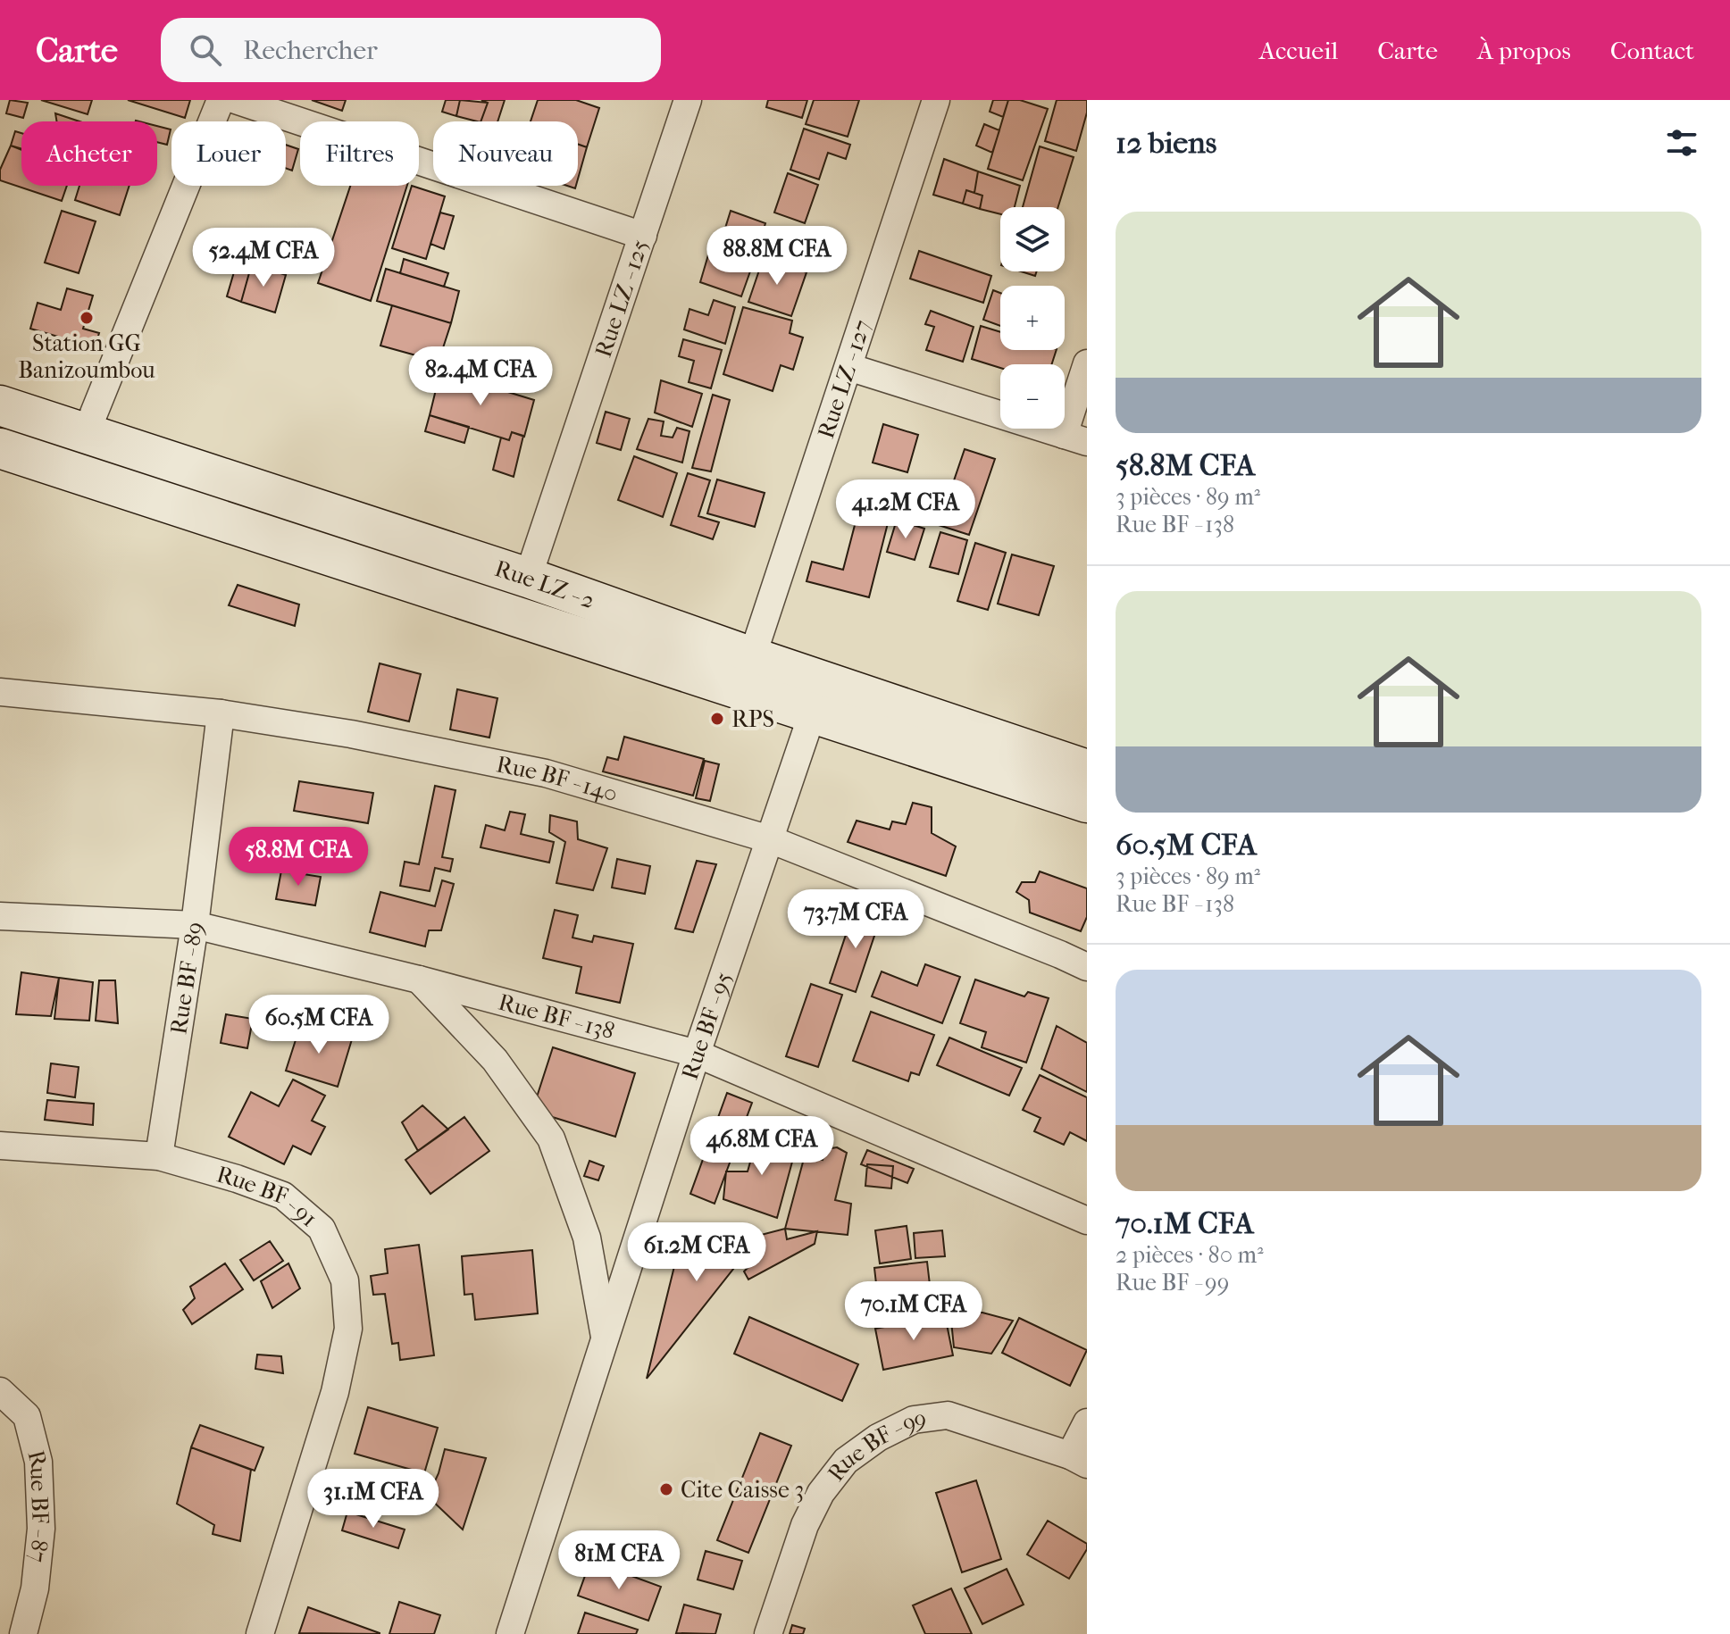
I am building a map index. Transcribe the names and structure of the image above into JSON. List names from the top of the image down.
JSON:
{
  "streets": {
    "main road": ["Rue LZ - 2"],
    "street": [
      "Rue LZ - 125",
      "Rue LZ - 127",
      "Rue BF - 140",
      "Rue BF - 89",
      "Rue BF - 138",
      "Rue BF - 95",
      "Rue BF - 91",
      "Rue BF - 99",
      "Rue BF - 87"
    ]
  },
  "crossings": [
    ["Rue LZ - 125", "Rue LZ - 2"],
    ["Rue LZ - 127", "Rue LZ - 2"],
    ["Rue LZ - 2", "Rue BF - 95"],
    ["Rue BF - 140", "Rue BF - 89"],
    ["Rue BF - 140", "Rue BF - 95"],
    ["Rue BF - 89", "Rue BF - 138"],
    ["Rue BF - 89", "Rue BF - 91"],
    ["Rue BF - 138", "Rue BF - 95"]
  ],
  "places": ["Station GG Banizoumbou", "RPS", "Cite Caisse 3"],
  "page": {
    "header": "Carte",
    "search": "Rechercher",
    "nav": [
      "Accueil",
      "Carte",
      "À propos",
      "Contact"
    ],
    "heading": "12 biens",
    "chip": [
      "Acheter",
      "Louer",
      "Filtres",
      "Nouveau"
    ],
    "list": [
      {
        "name": "58.8M CFA",
        "note": "3 pièces · 89 m² · Rue BF - 138"
      },
      {
        "name": "60.5M CFA",
        "note": "3 pièces · 89 m² · Rue BF - 138"
      },
      {
        "name": "70.1M CFA",
        "note": "2 pièces · 80 m² · Rue BF - 99"
      }
    ],
    "map_buttons": ["+", "−"],
    "price": [
      "88.8M CFA",
      "52.4M CFA",
      "82.4M CFA",
      "41.2M CFA",
      "58.8M CFA",
      "73.7M CFA",
      "60.5M CFA",
      "46.8M CFA",
      "61.2M CFA",
      "70.1M CFA",
      "31.1M CFA",
      "81M CFA"
    ]
  }
}
